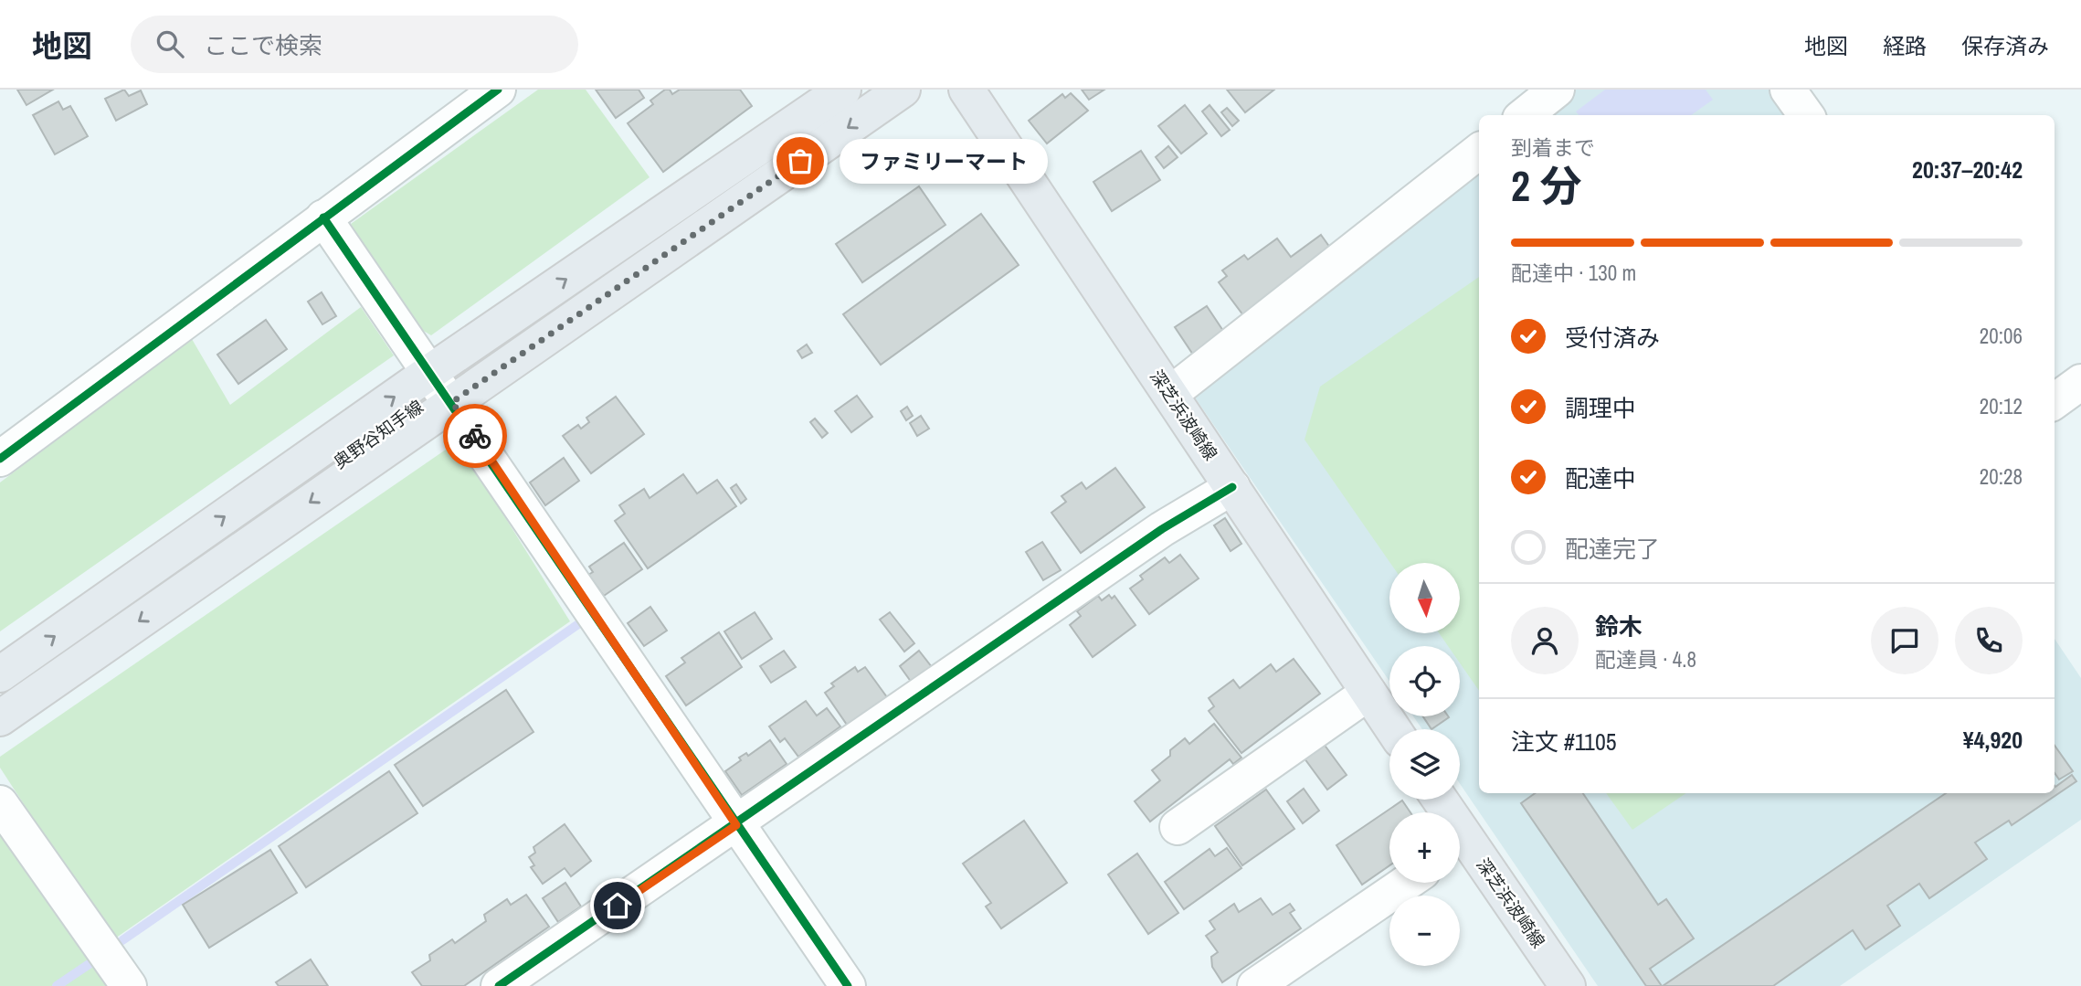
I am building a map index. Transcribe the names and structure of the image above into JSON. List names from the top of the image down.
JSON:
{
  "streets": {
    "main road": ["深芝浜波崎線", "奥野谷知手線"]
  },
  "places": ["ファミリーマート"],
  "north": "bottom",
  "page": {
    "header": "地図",
    "search": "ここで検索",
    "nav": ["地図", "経路", "保存済み"],
    "heading": ["2 分", "到着まで", "20:37–20:42"],
    "panel": [
      "鈴木",
      "配達員 · 4.8",
      "注文 #1105",
      "¥4,920"
    ],
    "bubble": "ファミリーマート",
    "bar": "配達中 · 130 m",
    "list": [
      ["受付済み", "20:06"],
      ["調理中", "20:12"],
      ["配達中", "20:28"],
      "配達完了"
    ],
    "map_buttons": ["+", "−"]
  }
}
